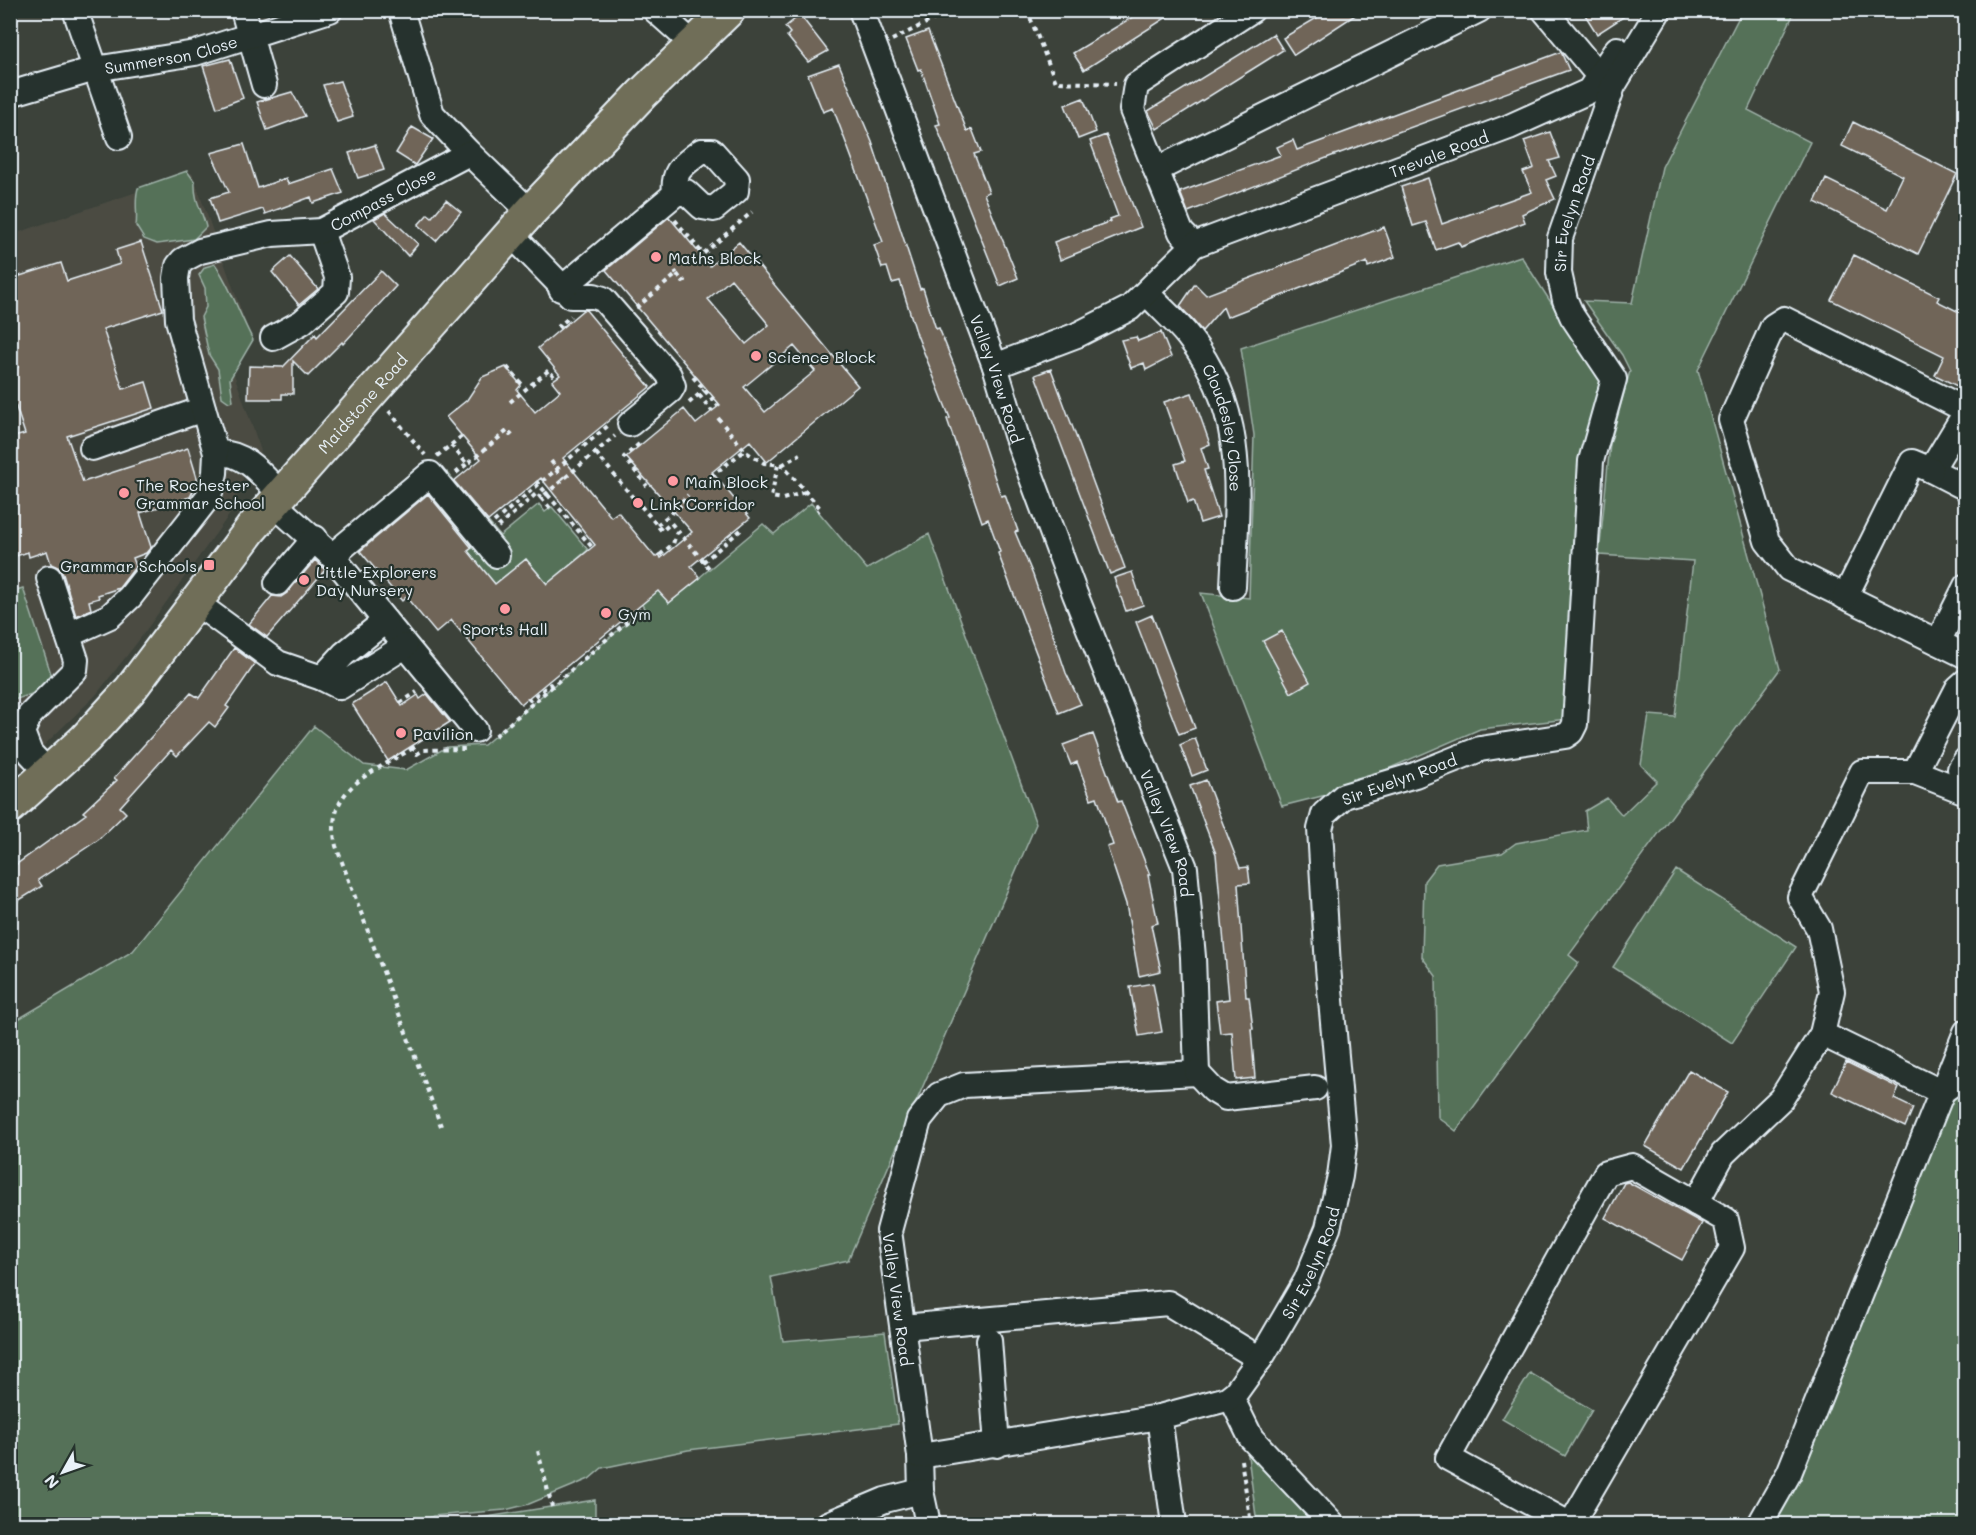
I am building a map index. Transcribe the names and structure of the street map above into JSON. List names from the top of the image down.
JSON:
{
  "streets": {
    "main road": ["Maidstone Road"],
    "street": [
      "Summerson Close",
      "Trevale Road",
      "Compass Close",
      "Sir Evelyn Road",
      "Valley View Road",
      "Cloudesley Close"
    ]
  },
  "crossings": [
    ["Trevale Road", "Valley View Road"],
    ["Trevale Road", "Cloudesley Close"]
  ],
  "places": {
    "other": [
      "Maths Block",
      "Science Block",
      "Main Block",
      "The Rochester Grammar School",
      "Link Corridor",
      "Little Explorers Day Nursery",
      "Sports Hall",
      "Gym",
      "Pavilion"
    ],
    "transit": ["Grammar Schools"]
  },
  "north": "bottom left"
}
